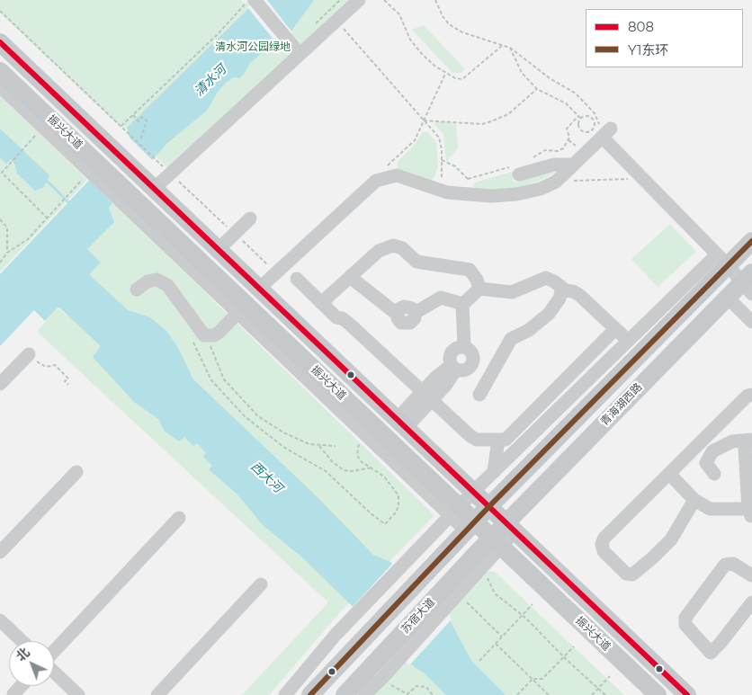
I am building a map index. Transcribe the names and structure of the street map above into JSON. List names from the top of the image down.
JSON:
{
  "streets": {
    "main road": ["振兴大道", "青海湖西路", "苏宿大道"]
  },
  "crossings": [
    ["振兴大道", "青海湖西路"],
    ["振兴大道", "苏宿大道"],
    ["青海湖西路", "苏宿大道"]
  ],
  "water": ["清水河", "西大河"],
  "parks": ["清水河公园绿地"],
  "lines": ["transit line 808", "transit line Y1东环"],
  "legend": ["808", "Y1东环"],
  "north": "top left"
}
